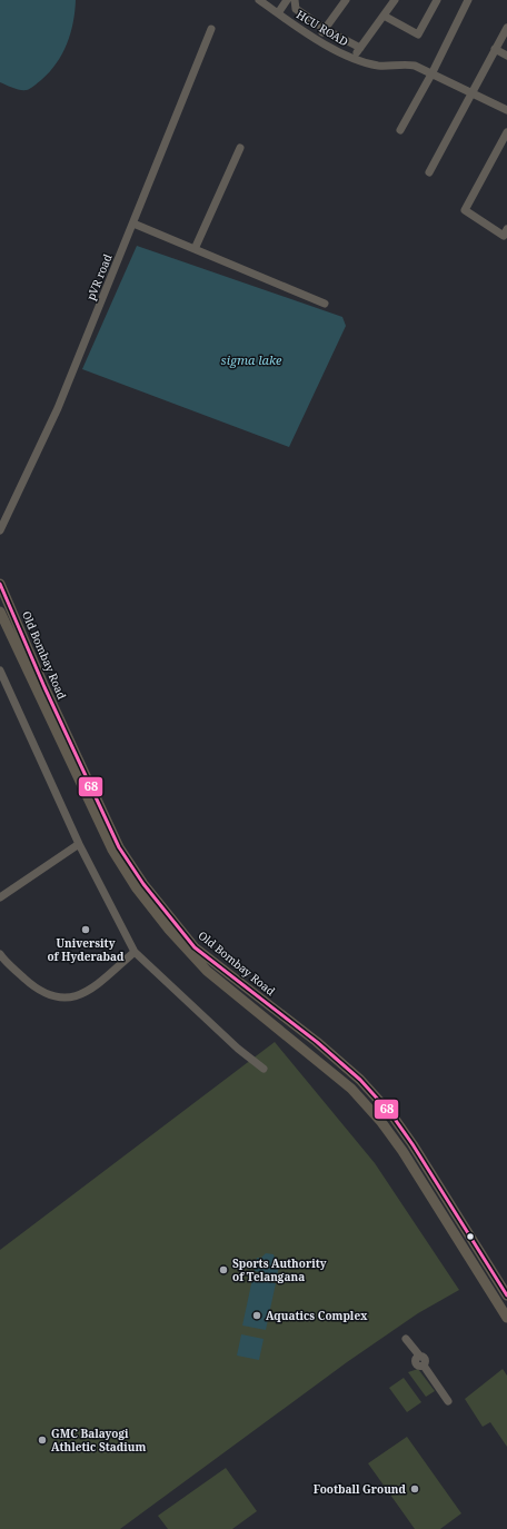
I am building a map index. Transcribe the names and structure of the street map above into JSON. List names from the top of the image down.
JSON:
{
  "streets": {
    "main road": ["Old Bombay Road"],
    "street": ["HCU ROAD", "pVR road"]
  },
  "water": ["sigma lake"],
  "places": [
    "University of Hyderabad",
    "Sports Authority of Telangana",
    "Aquatics Complex",
    "GMC Balayogi Athletic Stadium",
    "Football Ground"
  ],
  "lines": ["transit line 68"]
}
